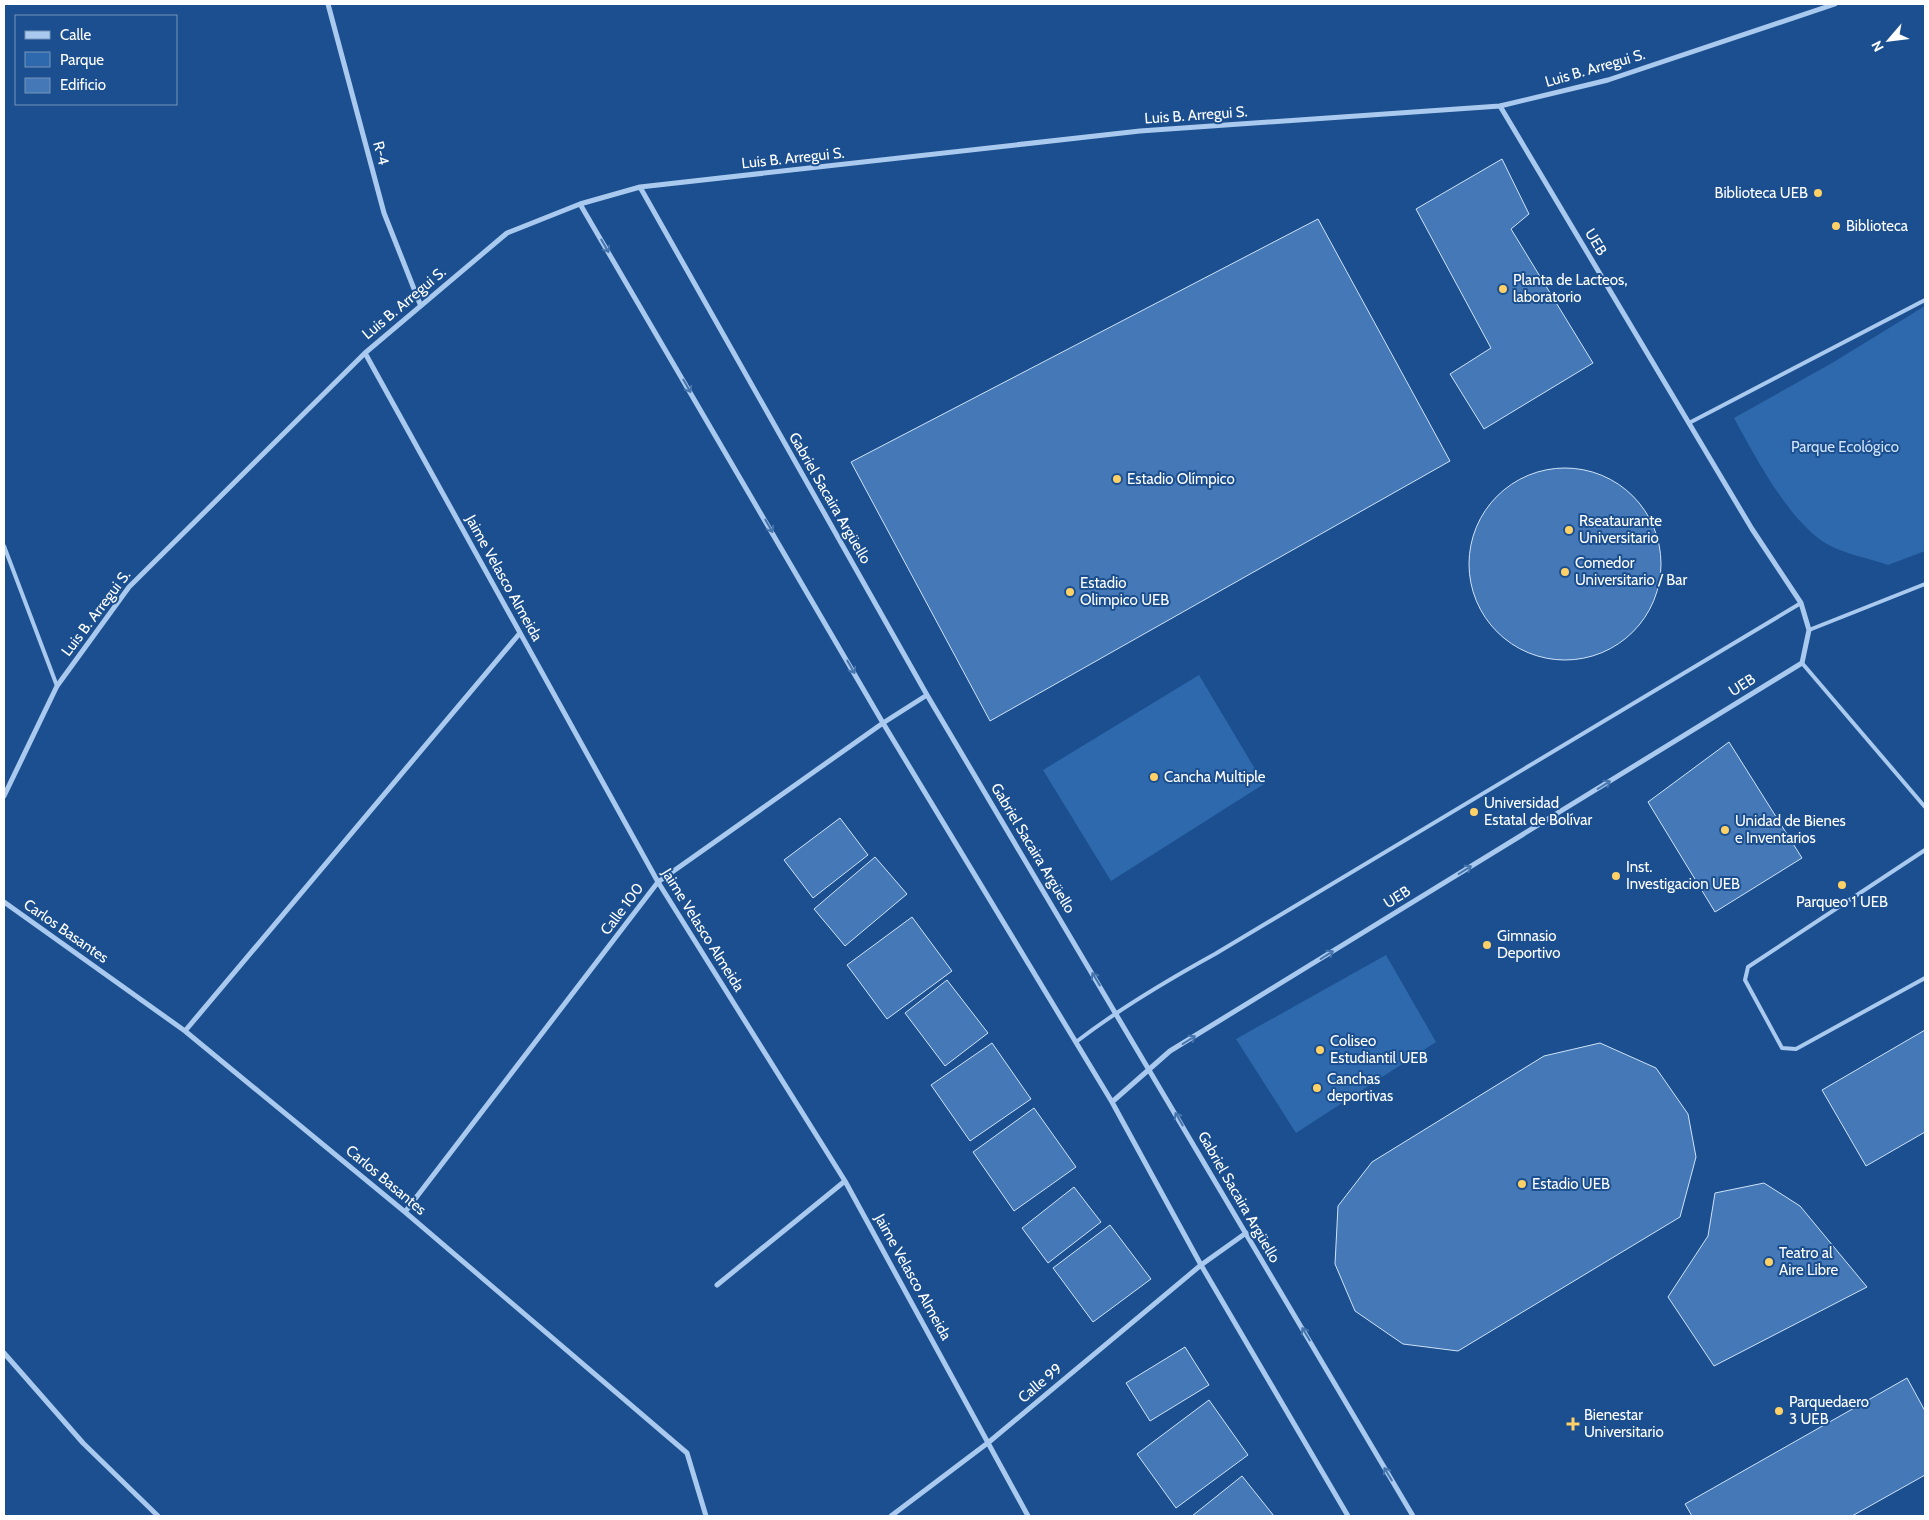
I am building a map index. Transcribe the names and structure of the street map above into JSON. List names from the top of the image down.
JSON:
{
  "streets": {
    "street": [
      "Luis B. Arregui S.",
      "R-4",
      "UEB",
      "Gabriel Sacaira Argüello",
      "Jaime Velasco Almeida",
      "Calle 100",
      "Carlos Basantes",
      "Calle 99"
    ]
  },
  "crossings": [
    ["Luis B. Arregui S.", "R-4"],
    ["Luis B. Arregui S.", "UEB"],
    ["Luis B. Arregui S.", "Gabriel Sacaira Argüello"],
    ["Luis B. Arregui S.", "Jaime Velasco Almeida"],
    ["UEB", "Gabriel Sacaira Argüello"],
    ["Gabriel Sacaira Argüello", "Calle 100"],
    ["Gabriel Sacaira Argüello", "Calle 99"],
    ["Jaime Velasco Almeida", "Calle 100"],
    ["Jaime Velasco Almeida", "Calle 99"],
    ["Calle 100", "Carlos Basantes"]
  ],
  "one_way": ["UEB", "Gabriel Sacaira Argüello"],
  "parks": ["Parque Ecológico"],
  "places": {
    "other": [
      "Biblioteca UEB",
      "Biblioteca",
      "Planta de Lacteos, laboratorio",
      "Estadio Olímpico",
      "Rseataurante Universitario",
      "Comedor Universitario / Bar",
      "Estadio Olimpico UEB",
      "Cancha Multiple",
      "Universidad Estatal de Bolívar",
      "Unidad de Bienes e Inventarios",
      "Inst. Investigacion UEB",
      "Parqueo 1 UEB",
      "Gimnasio Deportivo",
      "Coliseo Estudiantil UEB",
      "Canchas deportivas",
      "Estadio UEB",
      "Teatro al Aire Libre",
      "Parquedaero 3 UEB"
    ],
    "health": ["Bienestar Universitario"]
  },
  "legend": ["Calle", "Parque", "Edificio"],
  "north": "bottom left"
}
